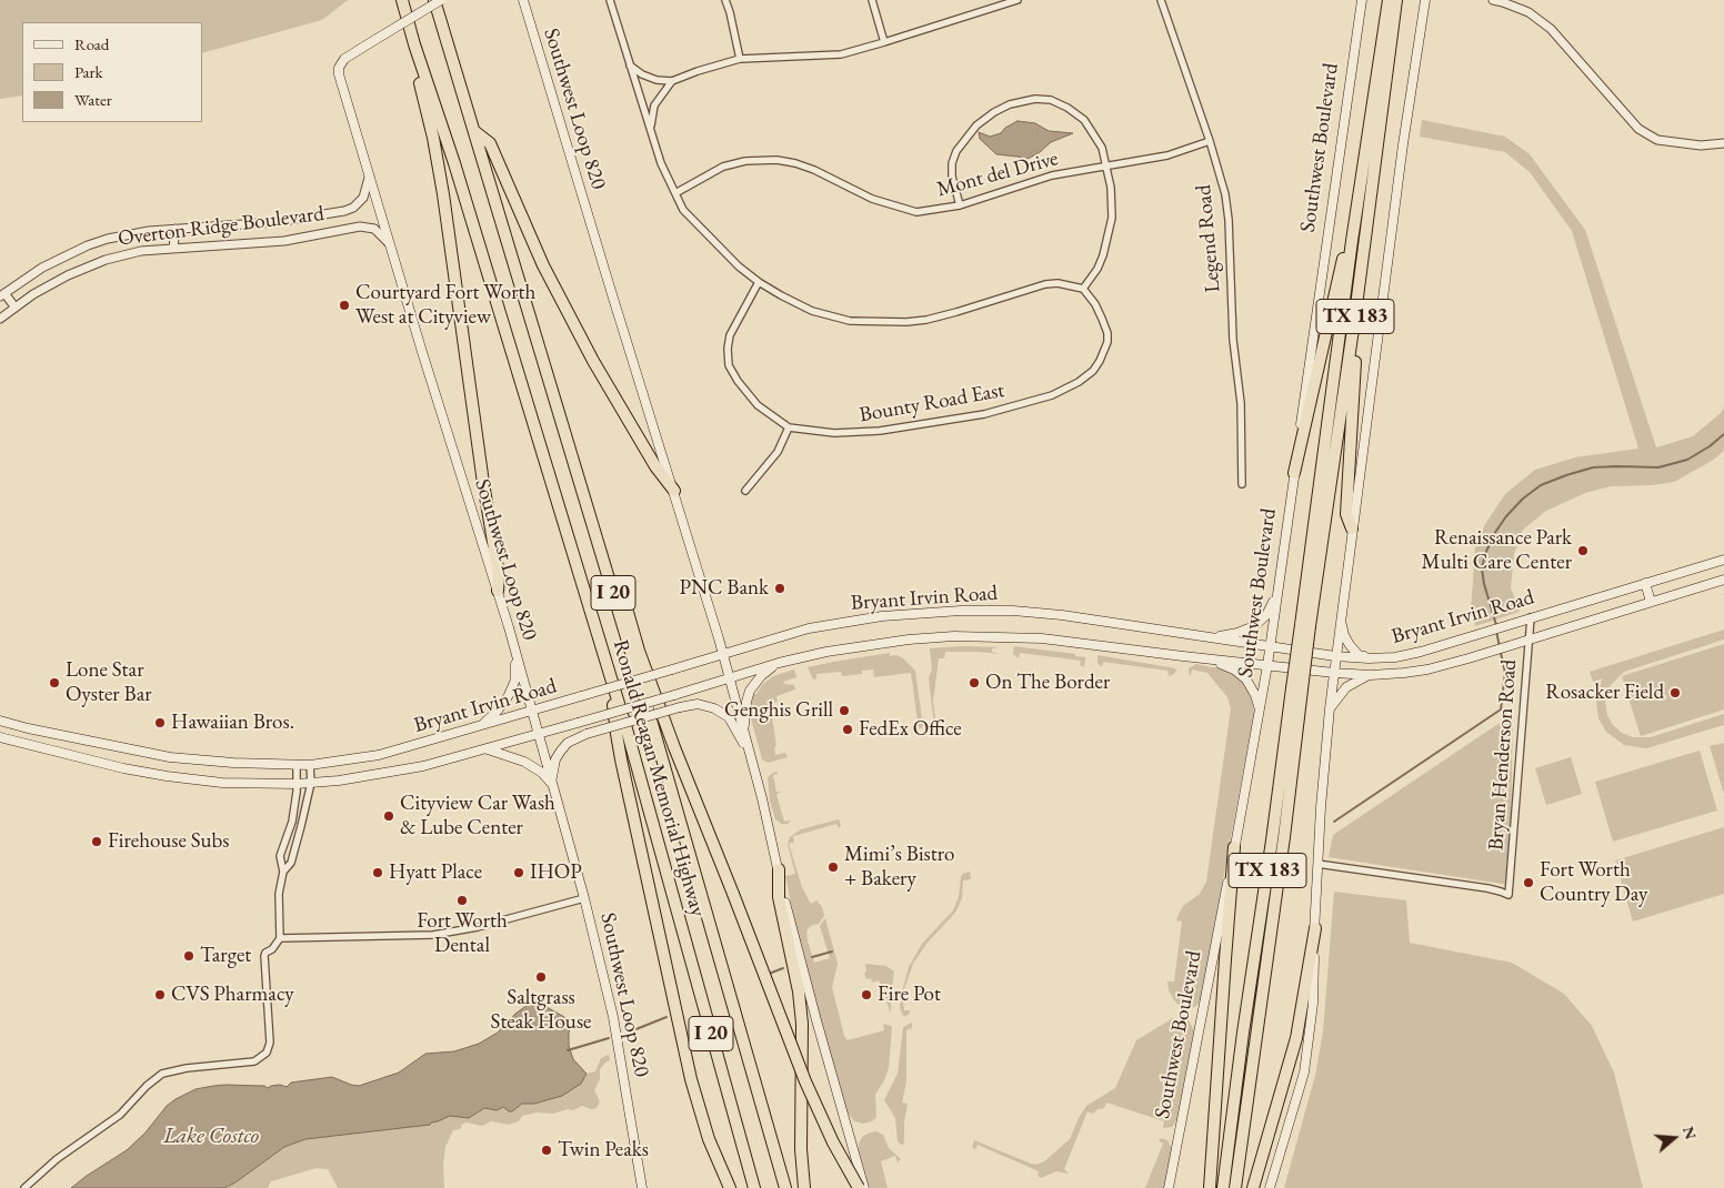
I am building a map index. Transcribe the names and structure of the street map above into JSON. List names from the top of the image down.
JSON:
{
  "streets": {
    "highway": ["TX 183", "I 20", "Ronald Reagan Memorial Highway"],
    "main road": ["Southwest Loop 820", "Southwest Boulevard", "Bryant Irvin Road"],
    "street": [
      "Mont del Drive",
      "Overton Ridge Boulevard",
      "Legend Road",
      "Bounty Road East",
      "Bryan Henderson Road"
    ]
  },
  "crossings": [
    ["Southwest Loop 820", "Overton Ridge Boulevard"],
    ["Southwest Loop 820", "Bryant Irvin Road"],
    ["Southwest Boulevard", "Bryant Irvin Road"],
    ["Mont del Drive", "Legend Road"],
    ["Bryant Irvin Road", "Bryan Henderson Road"]
  ],
  "water": ["Lake Costco"],
  "places": [
    "Courtyard Fort Worth West at Cityview",
    "Renaissance Park Multi Care Center",
    "PNC Bank",
    "Lone Star Oyster Bar",
    "On The Border",
    "Rosacker Field",
    "Genghis Grill",
    "Hawaiian Bros.",
    "FedEx Office",
    "Cityview Car Wash & Lube Center",
    "Firehouse Subs",
    "Mimi’s Bistro + Bakery",
    "Hyatt Place",
    "IHOP",
    "Fort Worth Country Day",
    "Fort Worth Dental",
    "Target",
    "Saltgrass Steak House",
    "CVS Pharmacy",
    "Fire Pot",
    "Twin Peaks"
  ],
  "legend": ["Road", "Park", "Water"],
  "north": "right"
}
